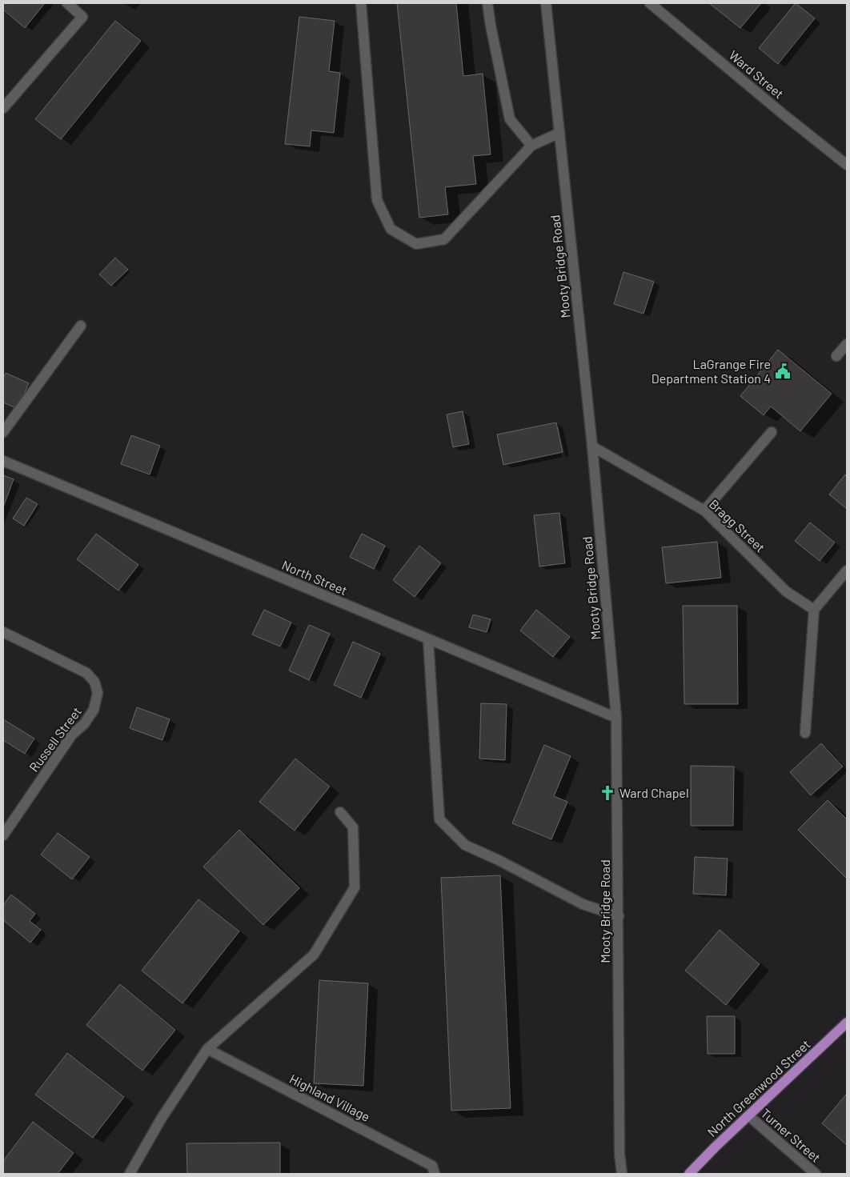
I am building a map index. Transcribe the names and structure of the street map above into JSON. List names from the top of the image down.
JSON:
{
  "streets": {
    "main road": ["North Greenwood Street"],
    "street": [
      "Ward Street",
      "Mooty Bridge Road",
      "Bragg Street",
      "North Street",
      "Russell Street",
      "Highland Village",
      "Turner Street"
    ]
  },
  "crossings": [
    ["Mooty Bridge Road", "Bragg Street"],
    ["Mooty Bridge Road", "North Street"],
    ["North Greenwood Street", "Turner Street"]
  ],
  "places": {
    "public building": ["LaGrange Fire Department Station 4"],
    "church": ["Ward Chapel"]
  }
}
